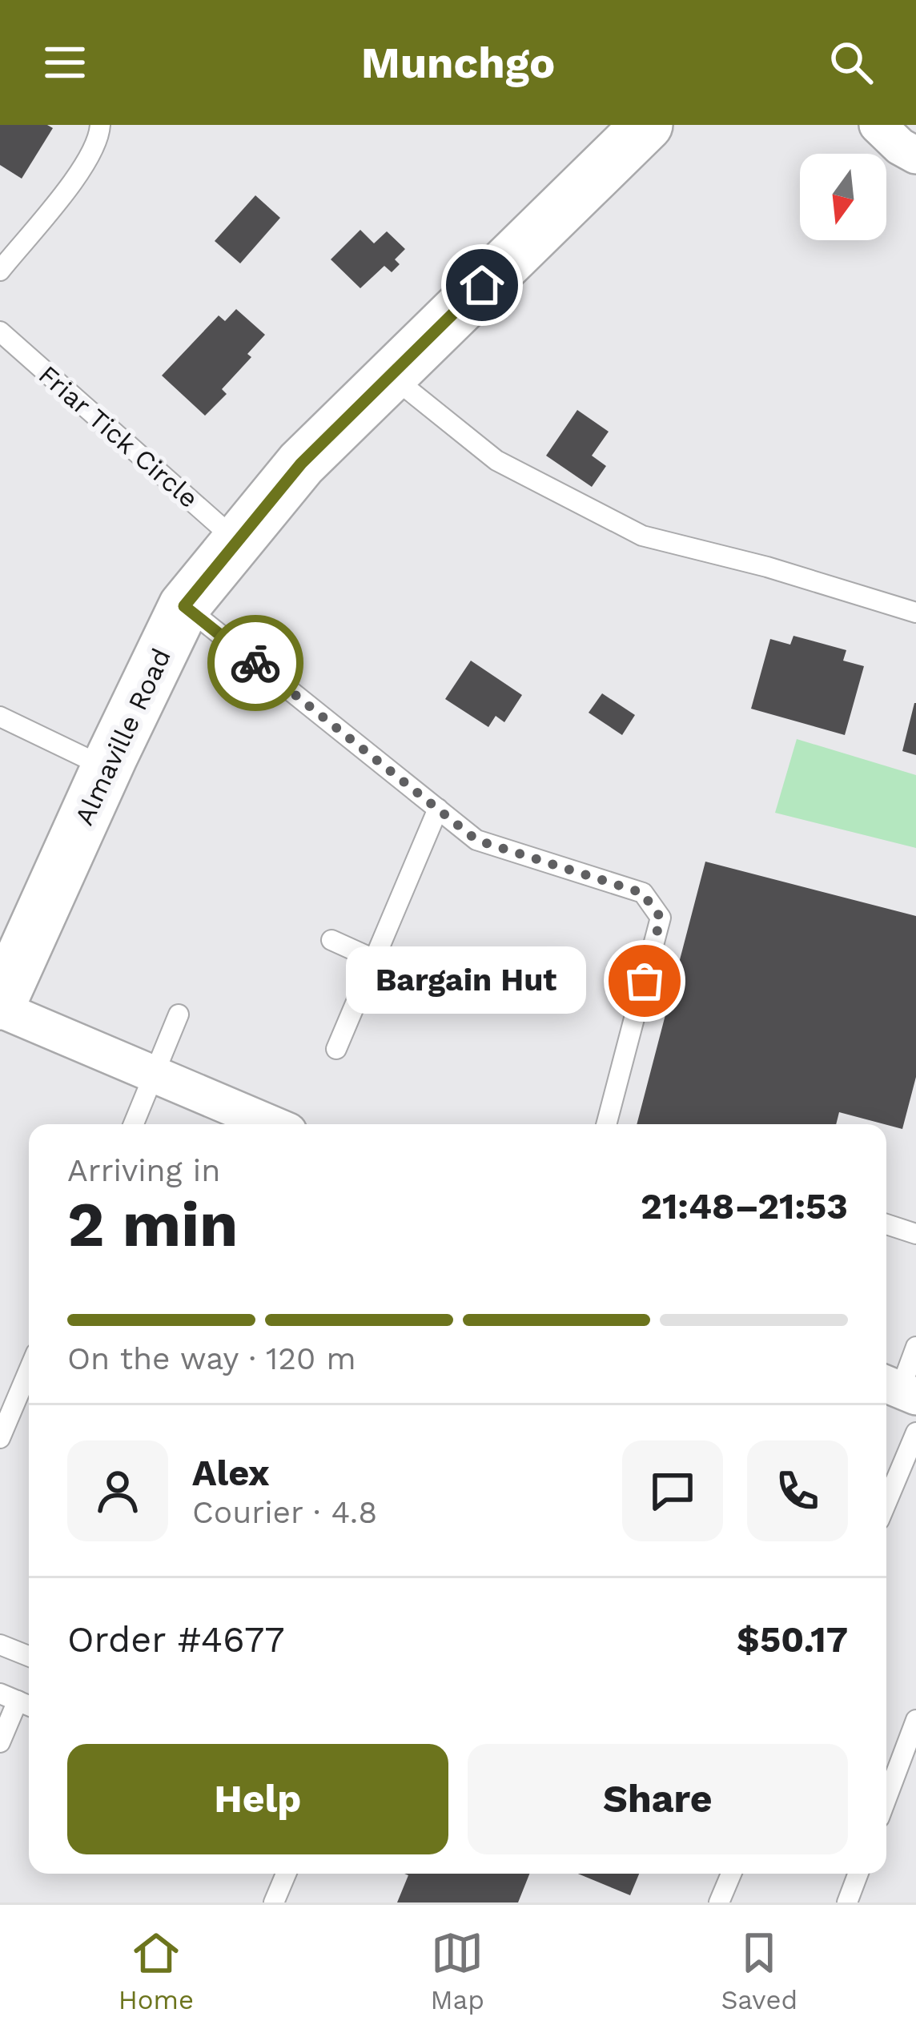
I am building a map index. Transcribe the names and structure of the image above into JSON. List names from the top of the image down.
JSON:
{
  "streets": {
    "street": ["Almaville Road"],
    "lane": ["Friar Tick Circle"]
  },
  "crossings": [
    ["Friar Tick Circle", "Almaville Road"]
  ],
  "places": ["Bargain Hut"],
  "north": "bottom",
  "page": {
    "header": "Munchgo",
    "bubble": "Bargain Hut",
    "heading": ["2 min", "Arriving in", "21:48–21:53"],
    "panel": [
      "Alex",
      "Courier · 4.8",
      "Order #4677",
      "$50.17"
    ],
    "bar": "On the way · 120 m",
    "buttons": ["Help", "Share"],
    "tabs": ["Home", "Map", "Saved"]
  }
}
